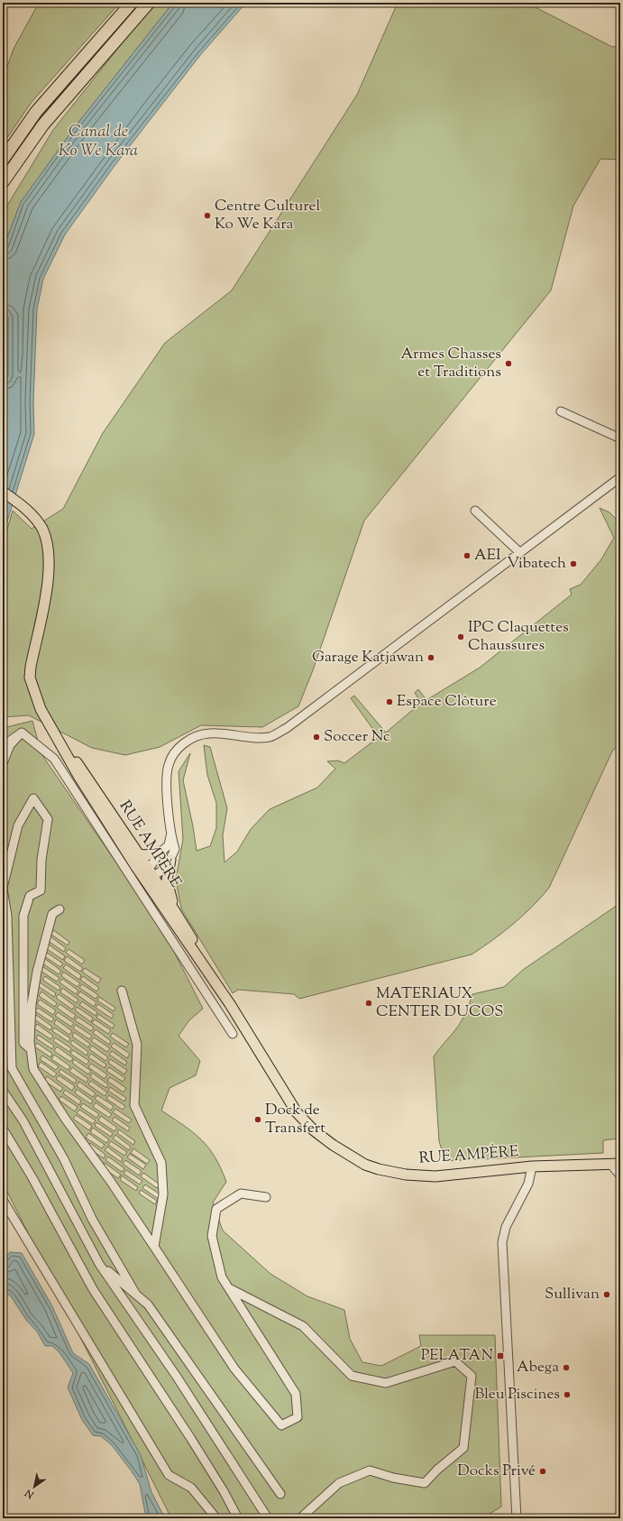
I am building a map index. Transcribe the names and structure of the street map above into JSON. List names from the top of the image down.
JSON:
{
  "streets": {
    "main road": ["RUE AMPÈRE"]
  },
  "water": ["Canal de Ko We Kara"],
  "places": {
    "other": [
      "Centre Culturel Ko We Kara",
      "Armes Chasses et Traditions",
      "AEI",
      "Vibatech",
      "IPC Claquettes Chaussures",
      "Garage Katjawan",
      "Espace Clôture",
      "Soccer Nc",
      "MATERIAUX CENTER DUCOS",
      "Dock de Transfert",
      "Sullivan",
      "Abega",
      "Bleu Piscines",
      "Docks Privé"
    ],
    "transit": ["PELATAN"]
  },
  "north": "bottom left"
}
